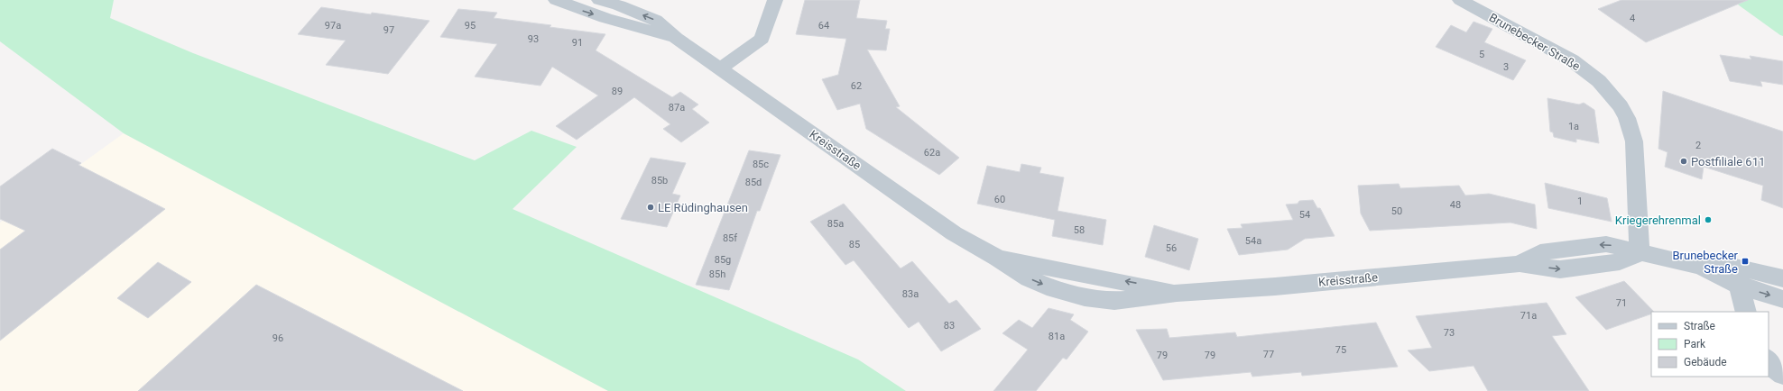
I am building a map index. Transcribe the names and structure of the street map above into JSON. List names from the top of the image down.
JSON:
{
  "streets": {
    "street": ["Brunebecker Straße", "Kreisstraße"]
  },
  "crossings": [
    ["Brunebecker Straße", "Kreisstraße"]
  ],
  "places": {
    "other": ["Postfiliale 611", "LE Rüdinghausen", "Kriegerehrenmal"],
    "transit": ["Brunebecker Straße"]
  },
  "house_numbers": [
    "4",
    "97a",
    "95",
    "64",
    "97",
    "93",
    "91",
    "5",
    "3",
    "62",
    "89",
    "87a",
    "1a",
    "2",
    "62a",
    "85c",
    "85b",
    "85d",
    "60",
    "1",
    "48",
    "50",
    "54",
    "85a",
    "58",
    "85f",
    "54a",
    "85",
    "56",
    "85g",
    "85h",
    "83a",
    "71",
    "71a",
    "83",
    "73",
    "81a",
    "96",
    "75",
    "77",
    "79",
    "79"
  ],
  "legend": ["Straße", "Park", "Gebäude"]
}
